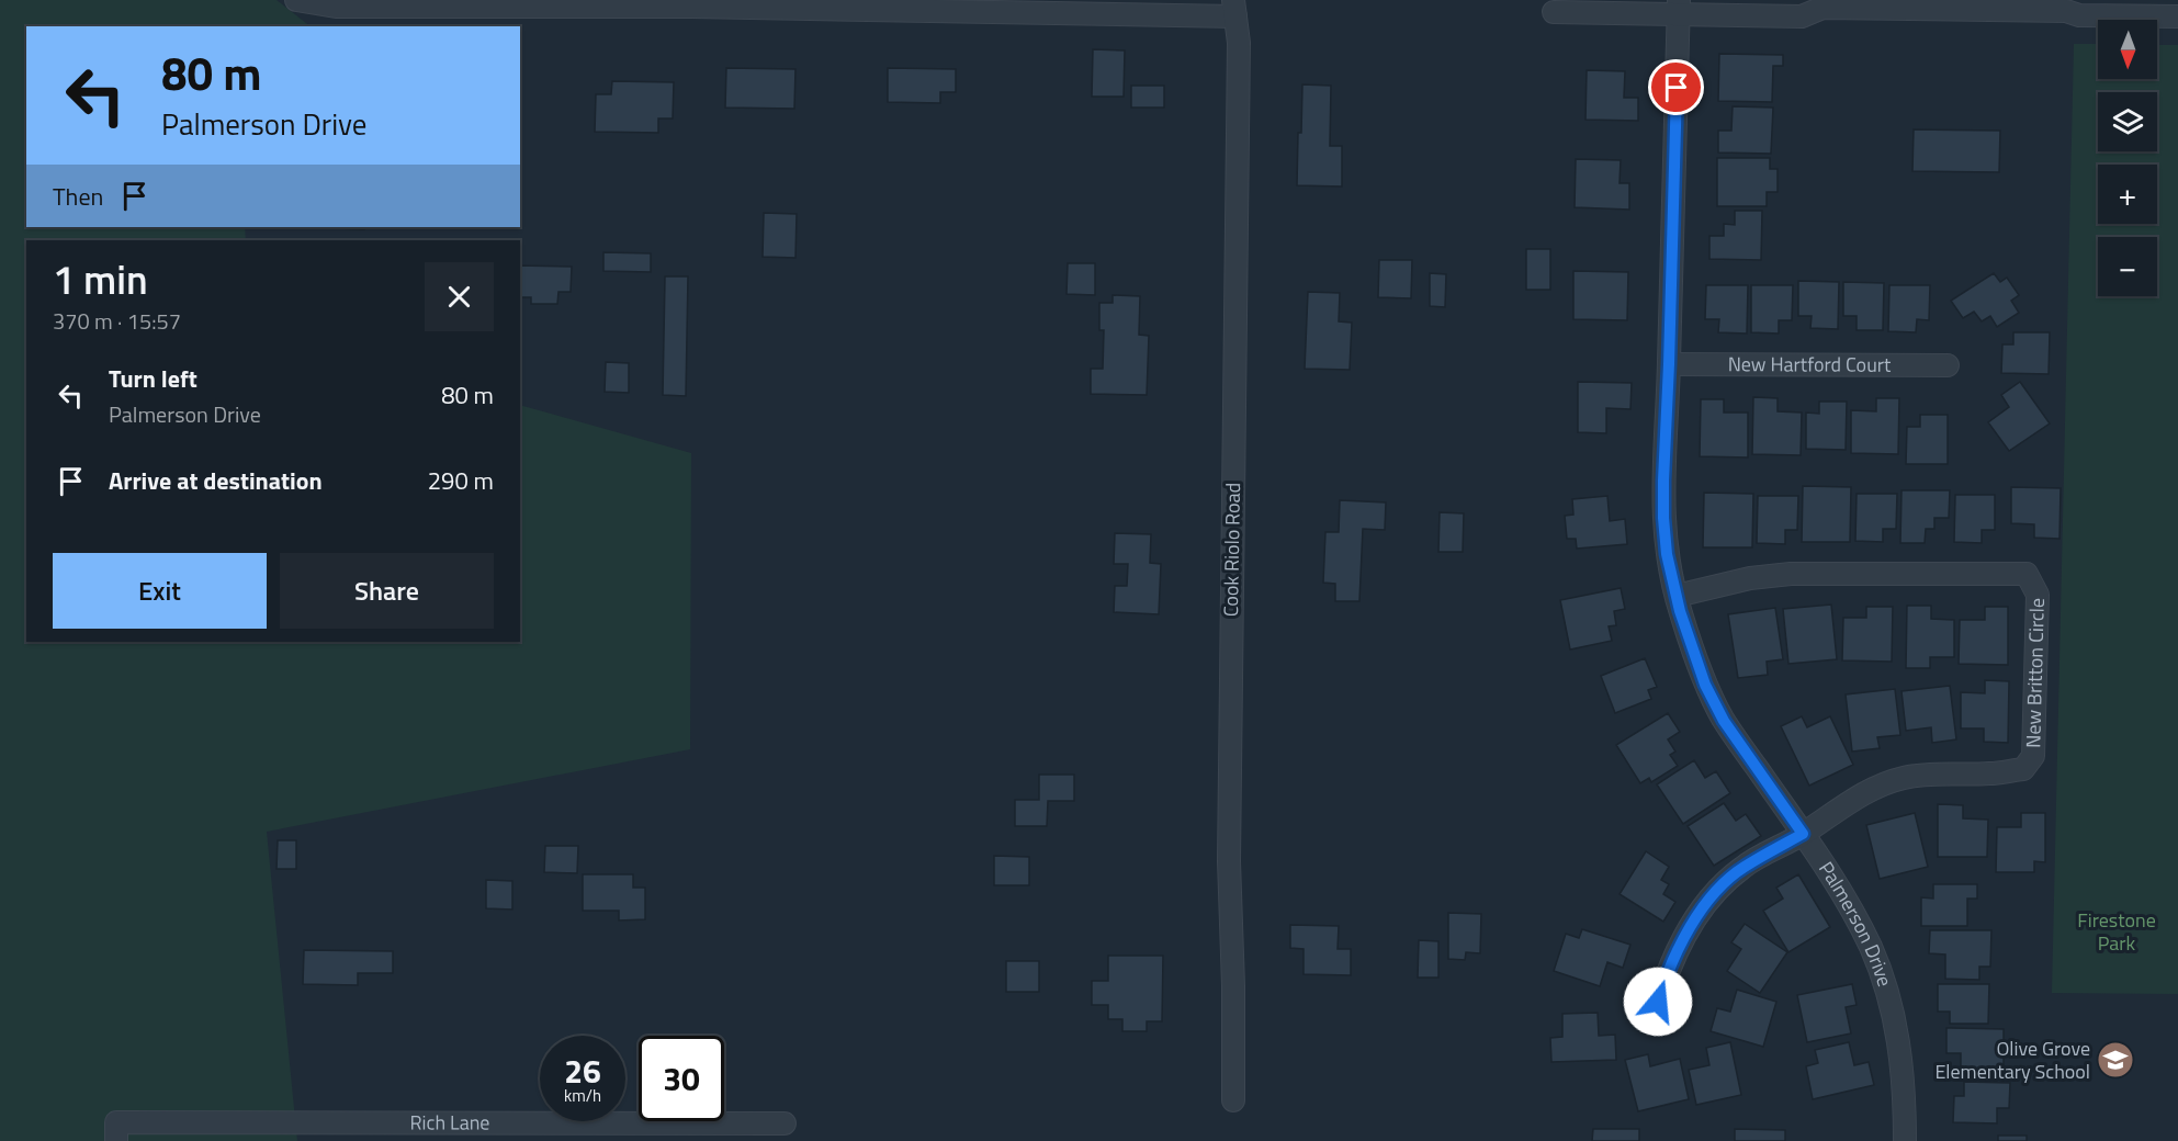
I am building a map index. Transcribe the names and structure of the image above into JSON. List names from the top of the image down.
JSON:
{
  "streets": {
    "street": [
      "New Hartford Court",
      "Cook Riolo Road",
      "New Britton Circle",
      "Palmerson Drive",
      "Rich Lane"
    ]
  },
  "crossings": [
    ["New Hartford Court", "Palmerson Drive"],
    ["New Britton Circle", "Palmerson Drive"]
  ],
  "parks": ["Firestone Park"],
  "places": {
    "school or university": ["Olive Grove Elementary School"]
  },
  "north": "bottom",
  "page": {
    "map_buttons": ["+", "−"],
    "turn": ["80 m", "Palmerson Drive"],
    "then": "Then",
    "heading": ["1 min", "370 m · 15:57"],
    "list": [
      {
        "name": "Turn left",
        "note": "Palmerson Drive",
        "value": "80 m"
      },
      {
        "name": "Arrive at destination",
        "value": "290 m"
      }
    ],
    "buttons": ["Exit", "Share"],
    "speed": "26 km/h",
    "limit": "30"
  }
}
